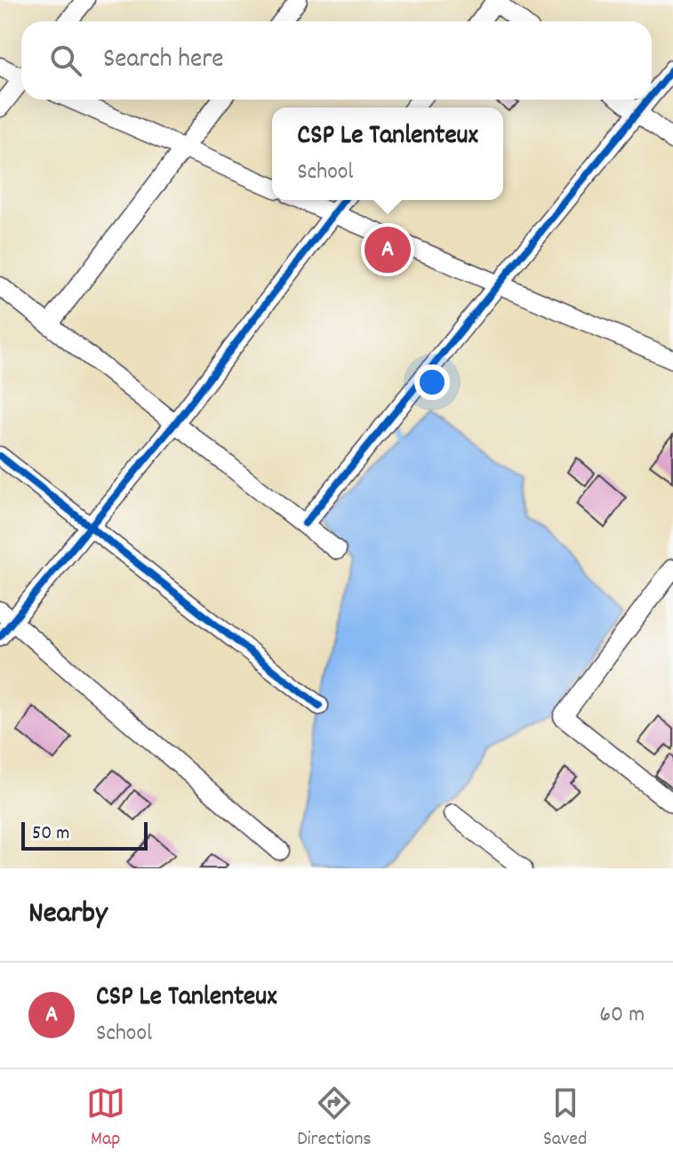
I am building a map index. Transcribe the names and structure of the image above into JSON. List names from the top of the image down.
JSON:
{
  "scale_bar": "50 m",
  "page": {
    "search": "Search here",
    "popup": ["CSP Le Tanlenteux", "School"],
    "pins": "A",
    "scale": "50 m",
    "heading": "Nearby",
    "list": [
      {
        "mark": "A",
        "name": "CSP Le Tanlenteux",
        "note": "School",
        "value": "60 m"
      }
    ],
    "nav": ["Map", "Directions", "Saved"]
  }
}
